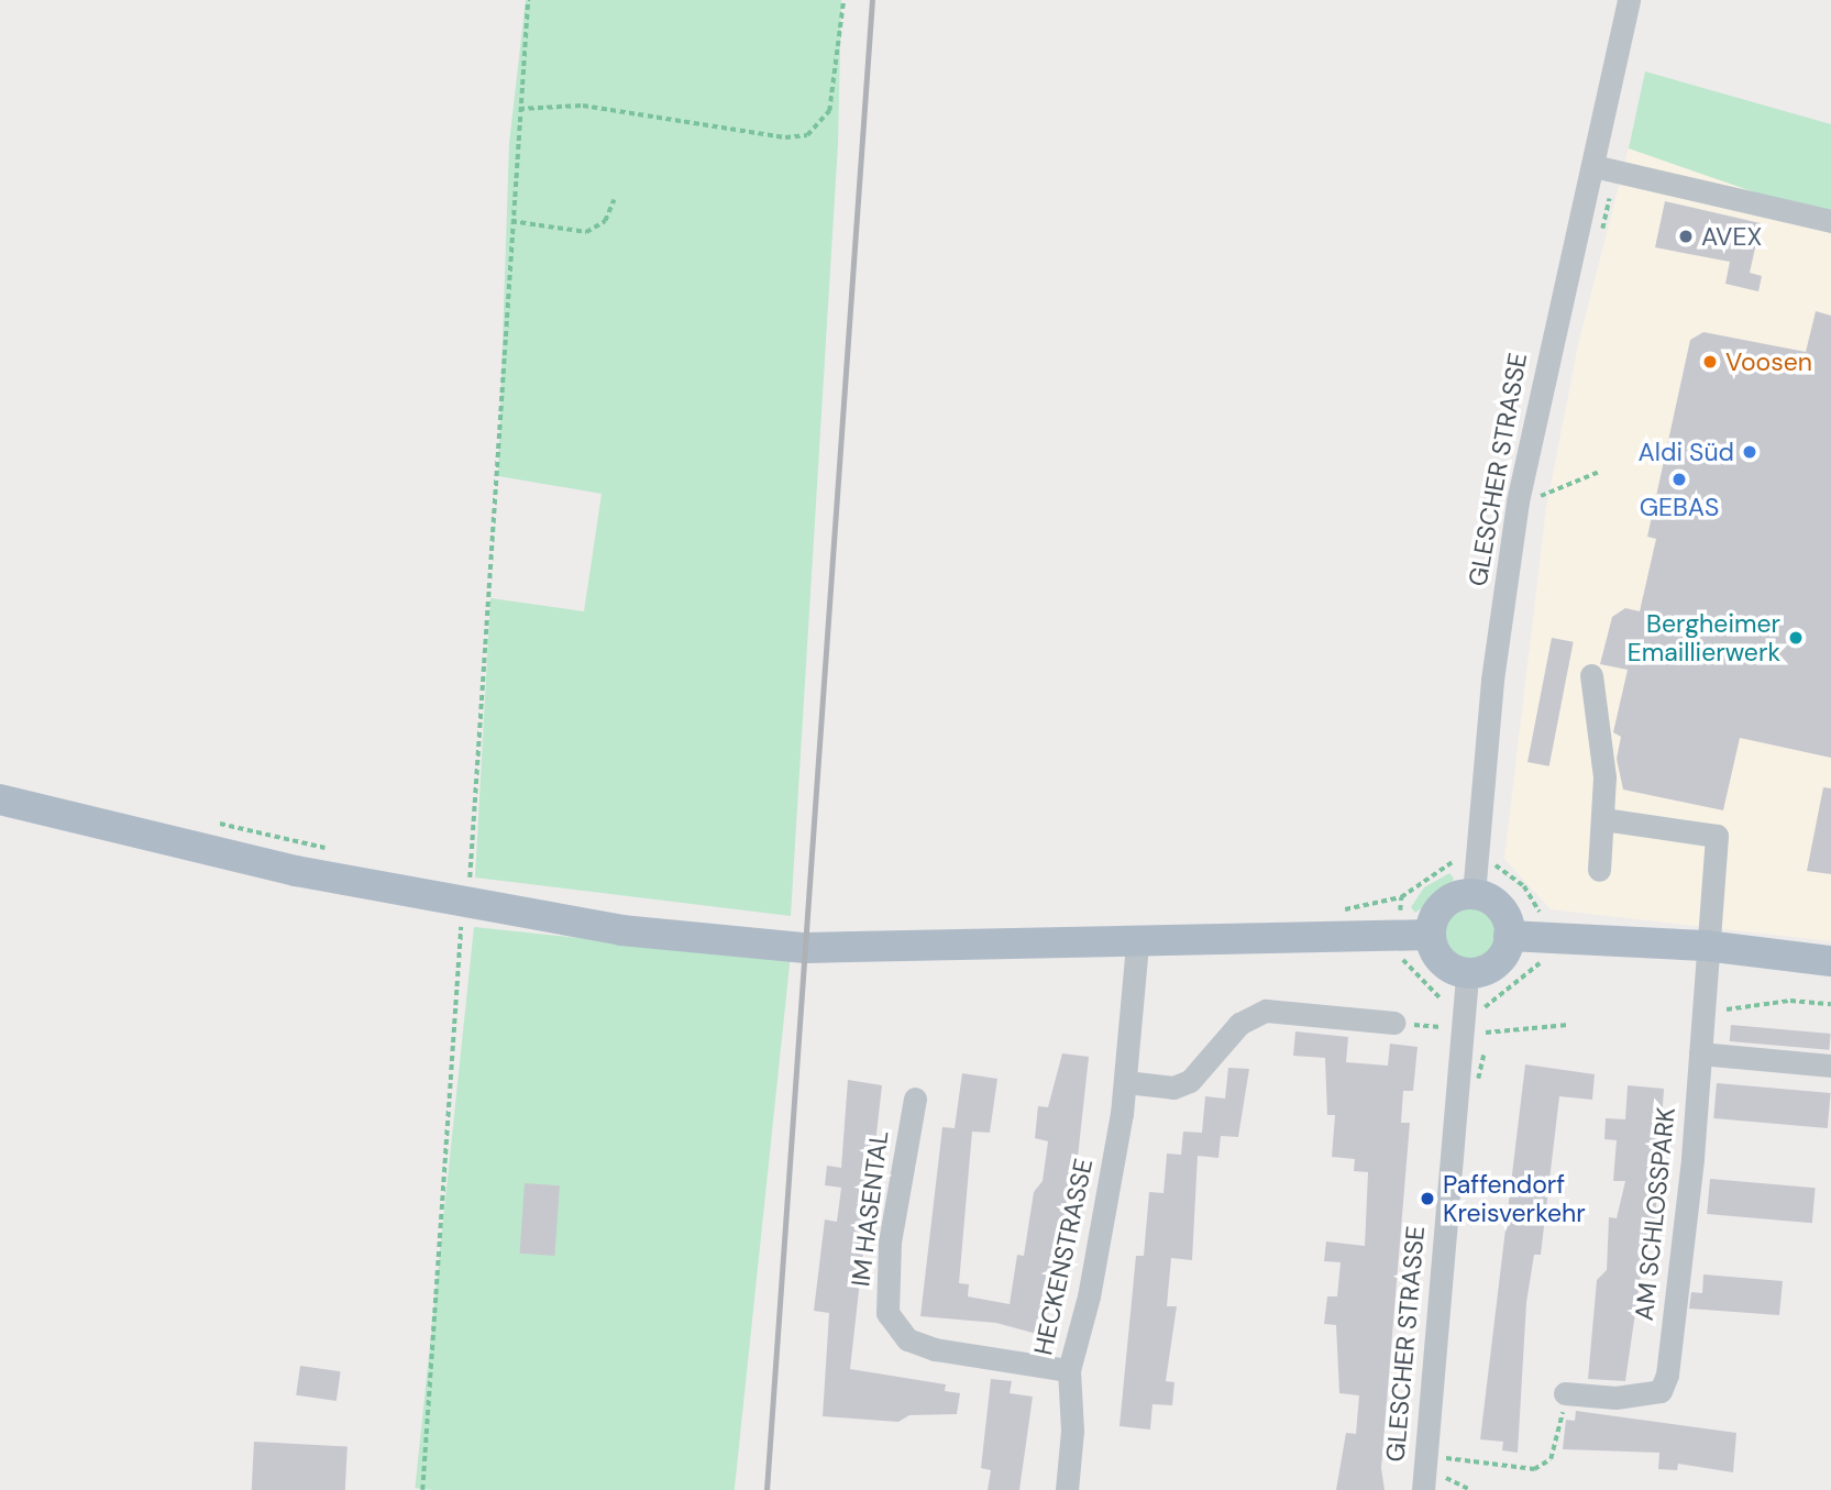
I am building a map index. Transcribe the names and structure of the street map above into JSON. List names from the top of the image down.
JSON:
{
  "streets": {
    "street": [
      "GLESCHER STRASSE",
      "IM HASENTAL",
      "AM SCHLOSSPARK",
      "HECKENSTRASSE"
    ]
  },
  "crossings": [
    ["IM HASENTAL", "HECKENSTRASSE"]
  ],
  "places": [
    "AVEX",
    "Voosen",
    "Aldi Süd",
    "GEBAS",
    "Bergheimer Emaillierwerk",
    "Paffendorf Kreisverkehr"
  ]
}
